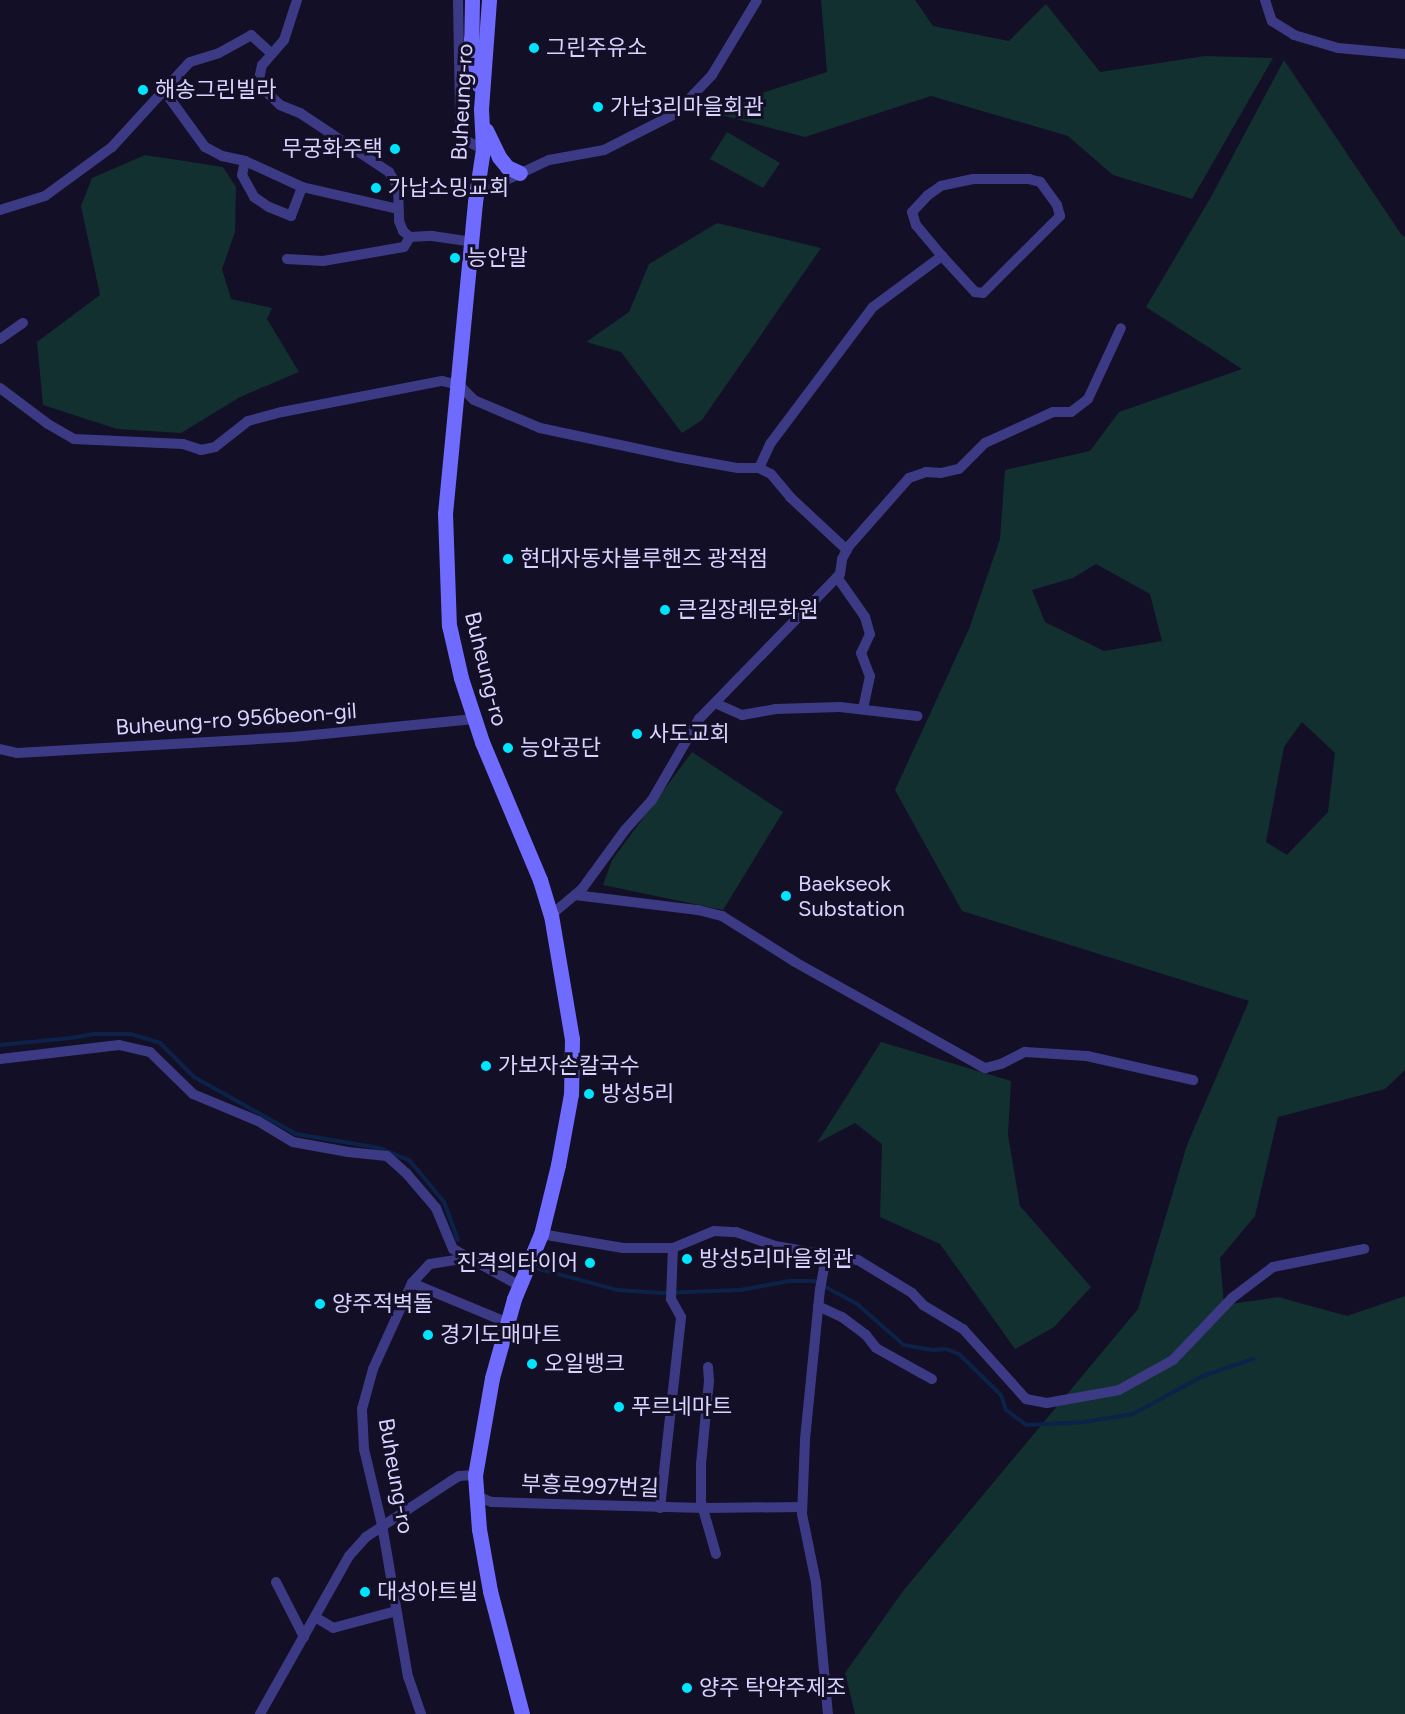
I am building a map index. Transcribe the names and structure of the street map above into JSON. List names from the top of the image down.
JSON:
{
  "streets": {
    "main road": ["Buheung-ro"],
    "street": ["Buheung-ro 956beon-gil", "부흥로997번길"]
  },
  "crossings": [
    ["Buheung-ro", "Buheung-ro 956beon-gil"],
    ["Buheung-ro", "부흥로997번길"]
  ],
  "places": [
    "그린주유소",
    "해송그린빌라",
    "가납3리마을회관",
    "무궁화주택",
    "가납소밍교회",
    "능안말",
    "현대자동차블루핸즈 광적점",
    "큰길장례문화원",
    "사도교회",
    "능안공단",
    "Baekseok Substation",
    "가보자손칼국수",
    "방성5리",
    "방성5리마을회관",
    "진격의타이어",
    "양주적벽돌",
    "경기도매마트",
    "오일뱅크",
    "푸르네마트",
    "대성아트빌",
    "양주 탁약주제조"
  ]
}
